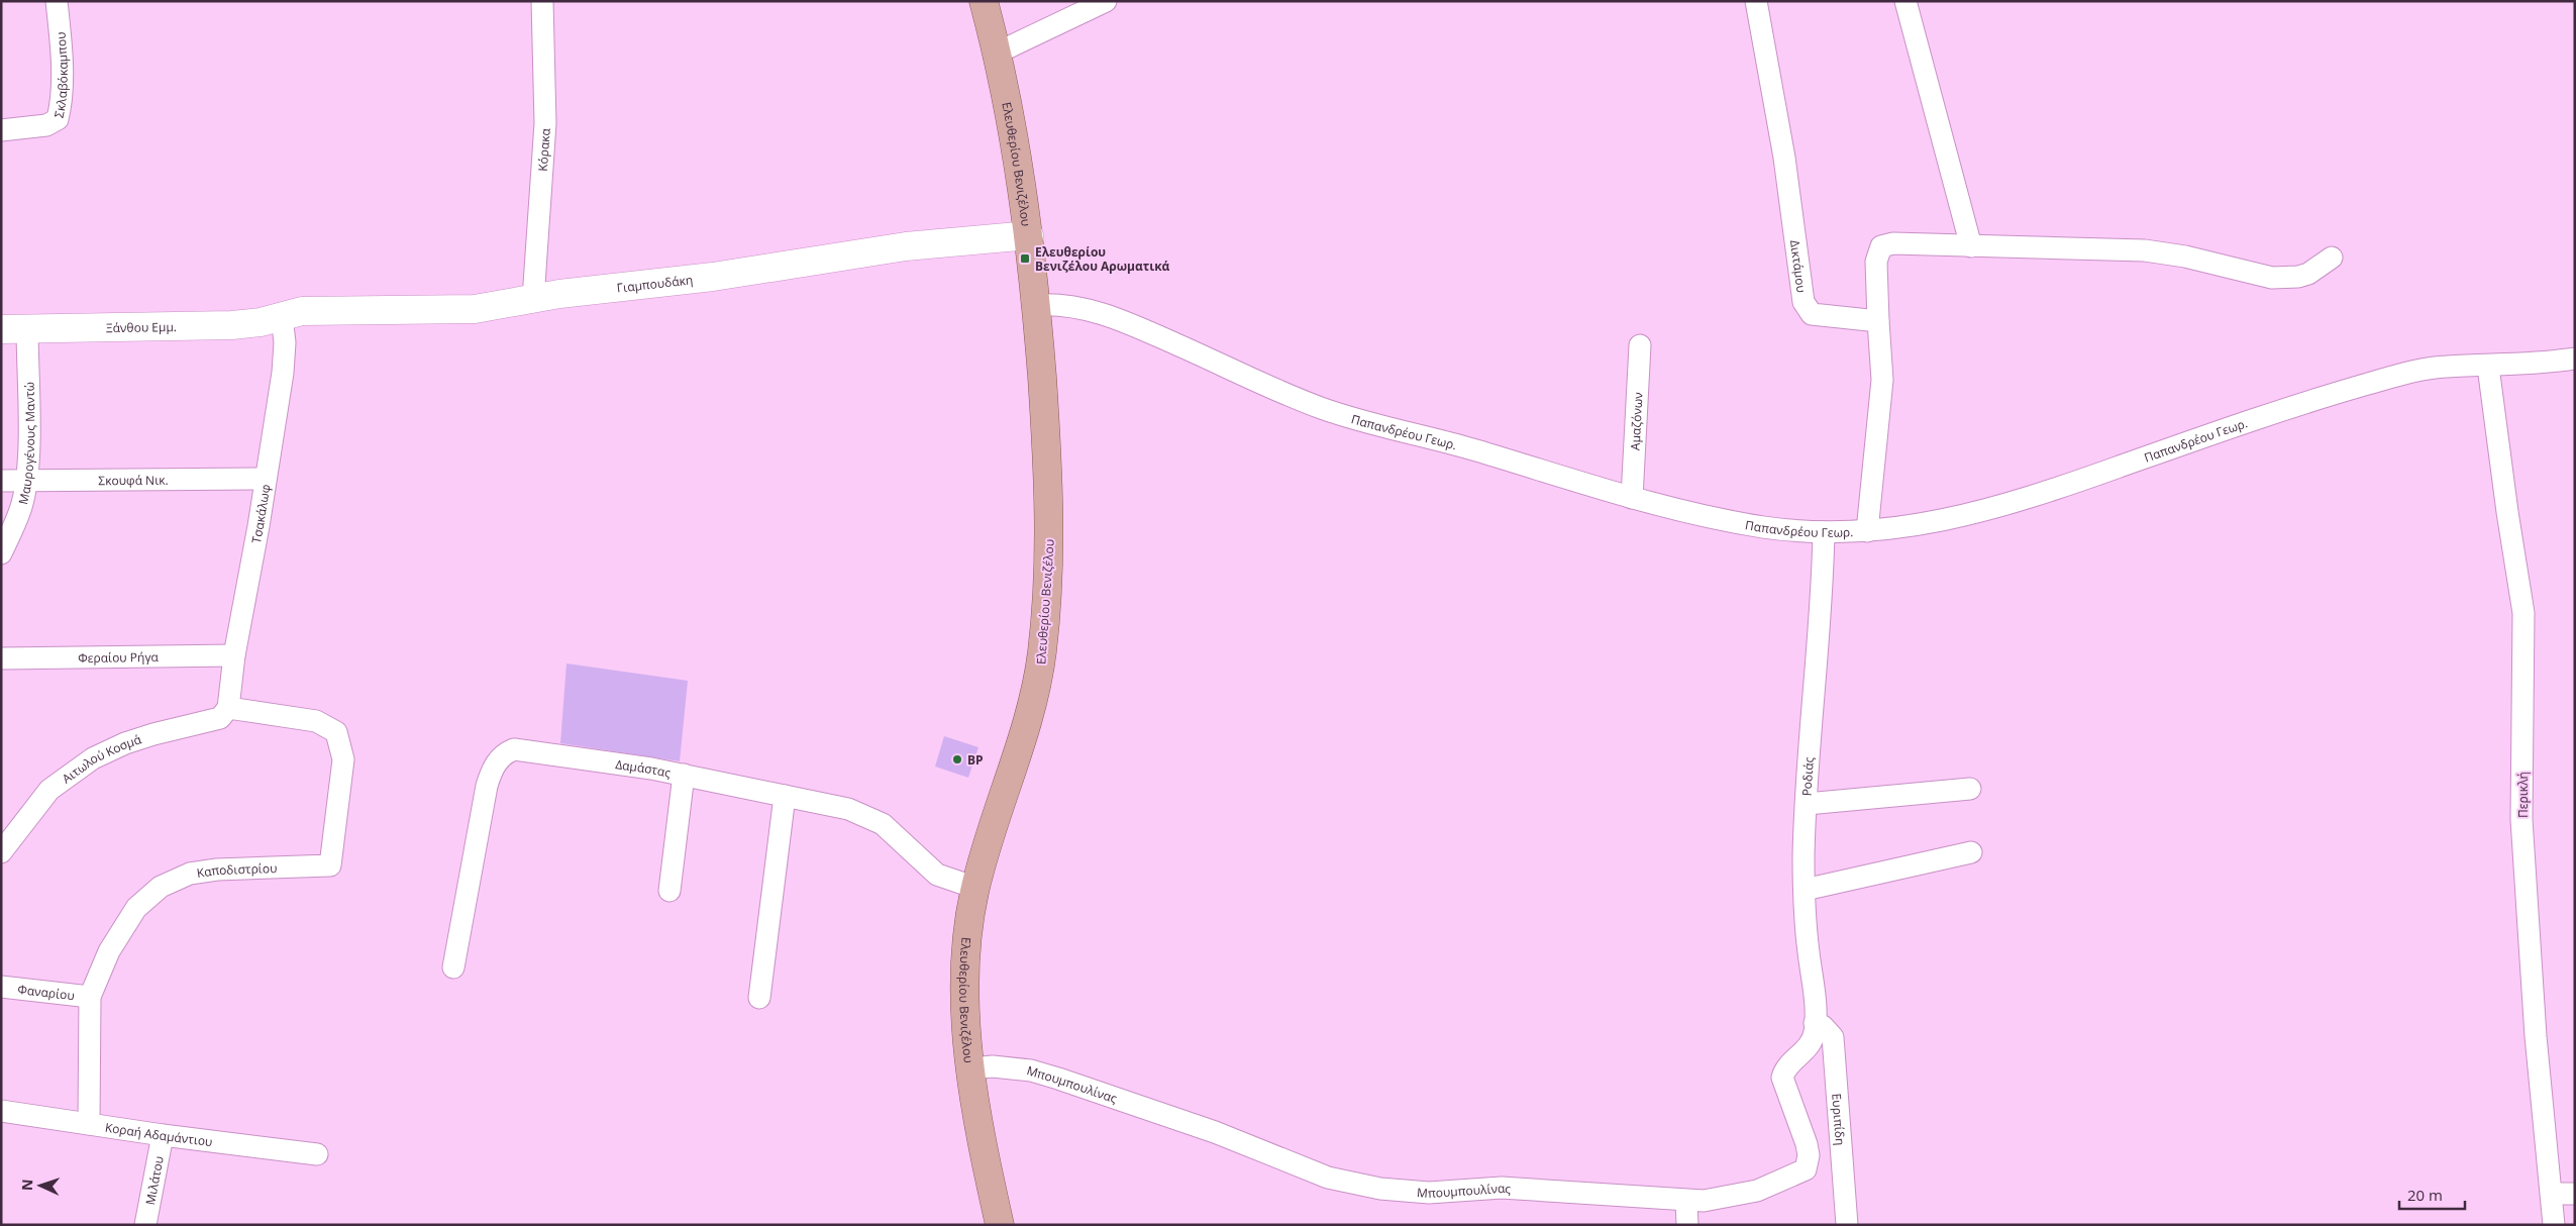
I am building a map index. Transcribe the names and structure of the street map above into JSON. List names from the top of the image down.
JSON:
{
  "streets": {
    "main road": ["Ελευθερίου Βενιζέλου"],
    "street": [
      "Σκλαβόκαμπου",
      "Κόρακα",
      "Δικτάμου",
      "Γιαμπουδάκη",
      "Ξάνθου Εμμ.",
      "Αμαζόνων",
      "Παπανδρέου Γεωρ.",
      "Μαυρογένους Μαντώ",
      "Σκουφά Νικ.",
      "Τσακάλωφ",
      "Φεραίου Ρήγα",
      "Αιτωλού Κοσμά",
      "Δαμάστας",
      "Ροδιάς",
      "Περικλή",
      "Καποδιστρίου",
      "Φαναρίου",
      "Μπουμπουλίνας",
      "Ευριπίδη",
      "Κοραή Αδαμάντιου",
      "Μιλάτου"
    ]
  },
  "crossings": [
    ["Κόρακα", "Γιαμπουδάκη"],
    ["Ελευθερίου Βενιζέλου", "Γιαμπουδάκη"],
    ["Ελευθερίου Βενιζέλου", "Παπανδρέου Γεωρ."],
    ["Ελευθερίου Βενιζέλου", "Δαμάστας"],
    ["Ελευθερίου Βενιζέλου", "Μπουμπουλίνας"],
    ["Γιαμπουδάκη", "Ξάνθου Εμμ."],
    ["Γιαμπουδάκη", "Τσακάλωφ"],
    ["Ξάνθου Εμμ.", "Μαυρογένους Μαντώ"],
    ["Ξάνθου Εμμ.", "Τσακάλωφ"],
    ["Αμαζόνων", "Παπανδρέου Γεωρ."],
    ["Παπανδρέου Γεωρ.", "Ροδιάς"],
    ["Παπανδρέου Γεωρ.", "Περικλή"],
    ["Μαυρογένους Μαντώ", "Σκουφά Νικ."],
    ["Σκουφά Νικ.", "Τσακάλωφ"],
    ["Τσακάλωφ", "Φεραίου Ρήγα"],
    ["Τσακάλωφ", "Αιτωλού Κοσμά"],
    ["Τσακάλωφ", "Καποδιστρίου"],
    ["Αιτωλού Κοσμά", "Καποδιστρίου"],
    ["Ροδιάς", "Μπουμπουλίνας"],
    ["Ροδιάς", "Ευριπίδη"],
    ["Καποδιστρίου", "Φαναρίου"],
    ["Καποδιστρίου", "Κοραή Αδαμάντιου"],
    ["Μπουμπουλίνας", "Ευριπίδη"],
    ["Κοραή Αδαμάντιου", "Μιλάτου"]
  ],
  "places": {
    "transit": ["Ελευθερίου Βενιζέλου Αρωματικά"],
    "other": ["BP"]
  },
  "scale_bar": "20 m",
  "north": "left"
}
